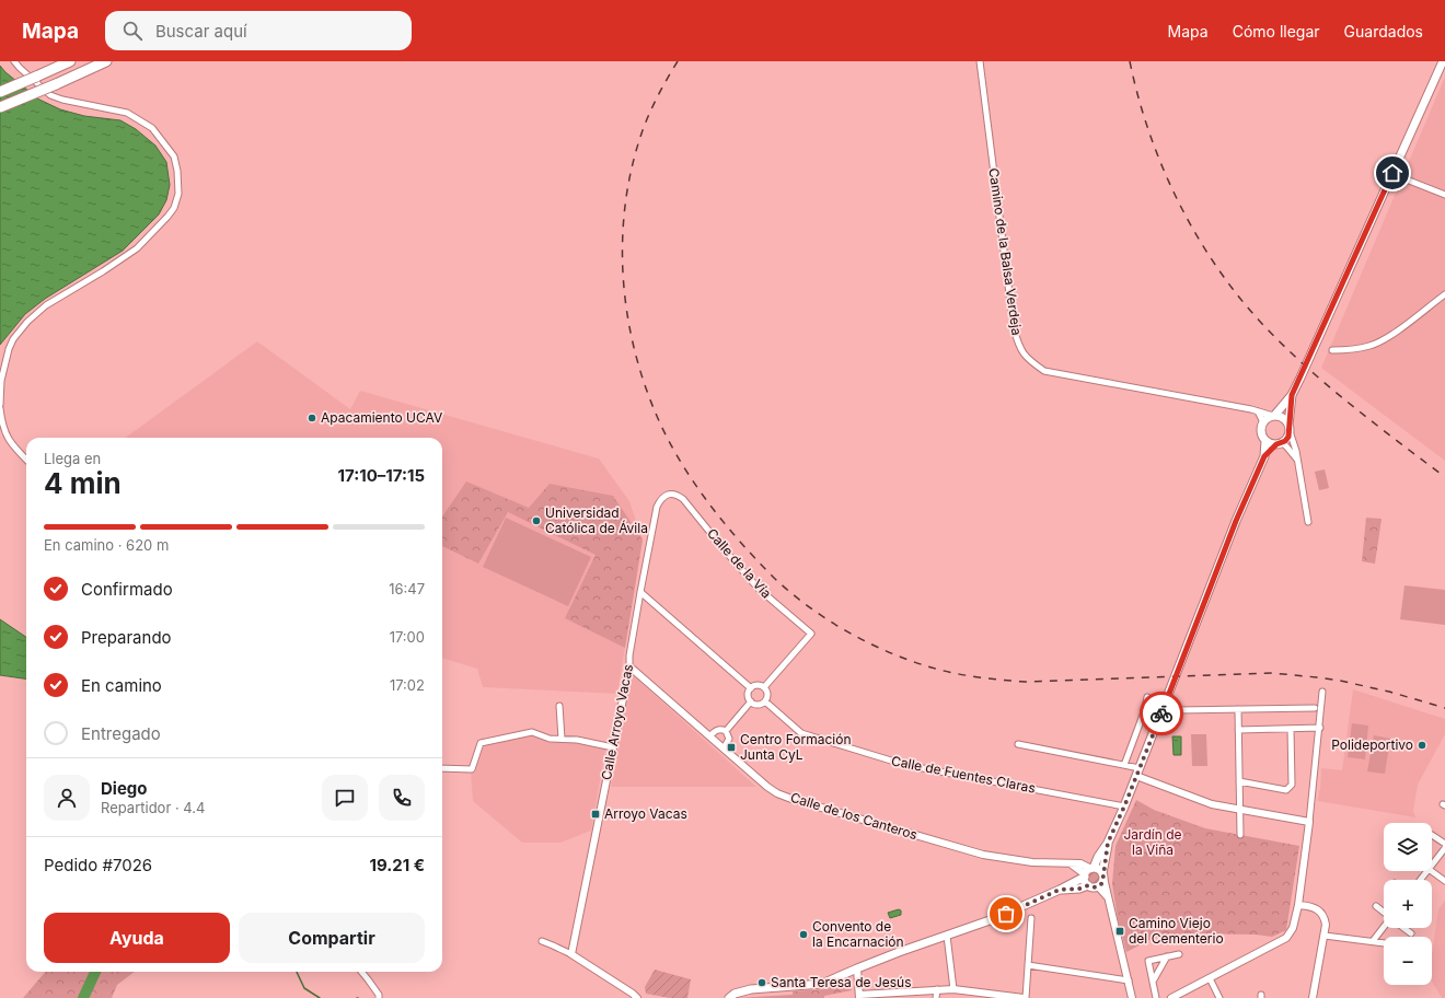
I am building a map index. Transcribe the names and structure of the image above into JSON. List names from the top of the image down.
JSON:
{
  "streets": {
    "street": [
      "Camino de la Balsa Verdeja",
      "Calle de la Vía",
      "Calle Arroyo Vacas",
      "Calle de Fuentes Claras",
      "Calle de los Canteros"
    ]
  },
  "crossings": [
    ["Calle de la Vía", "Calle Arroyo Vacas"],
    ["Calle de la Vía", "Calle de Fuentes Claras"],
    ["Calle Arroyo Vacas", "Calle de los Canteros"]
  ],
  "parks": ["Jardín de la Viña"],
  "places": {
    "other": [
      "Apacamiento UCAV",
      "Universidad Católica de Ávila",
      "Polideportivo",
      "Convento de la Encarnación",
      "Santa Teresa de Jesús"
    ],
    "transit": ["Centro Formación Junta CyL", "Arroyo Vacas", "Camino Viejo del Cementerio"]
  },
  "page": {
    "header": "Mapa",
    "search": "Buscar aquí",
    "nav": ["Mapa", "Cómo llegar", "Guardados"],
    "heading": ["4 min", "Llega en", "17:10–17:15"],
    "panel": [
      "Diego",
      "Repartidor · 4.4",
      "Pedido #7026",
      "19.21 €"
    ],
    "bar": "En camino · 620 m",
    "list": [
      ["Confirmado", "16:47"],
      ["Preparando", "17:00"],
      ["En camino", "17:02"],
      "Entregado"
    ],
    "map_buttons": ["+", "−"],
    "buttons": ["Ayuda", "Compartir"]
  }
}
